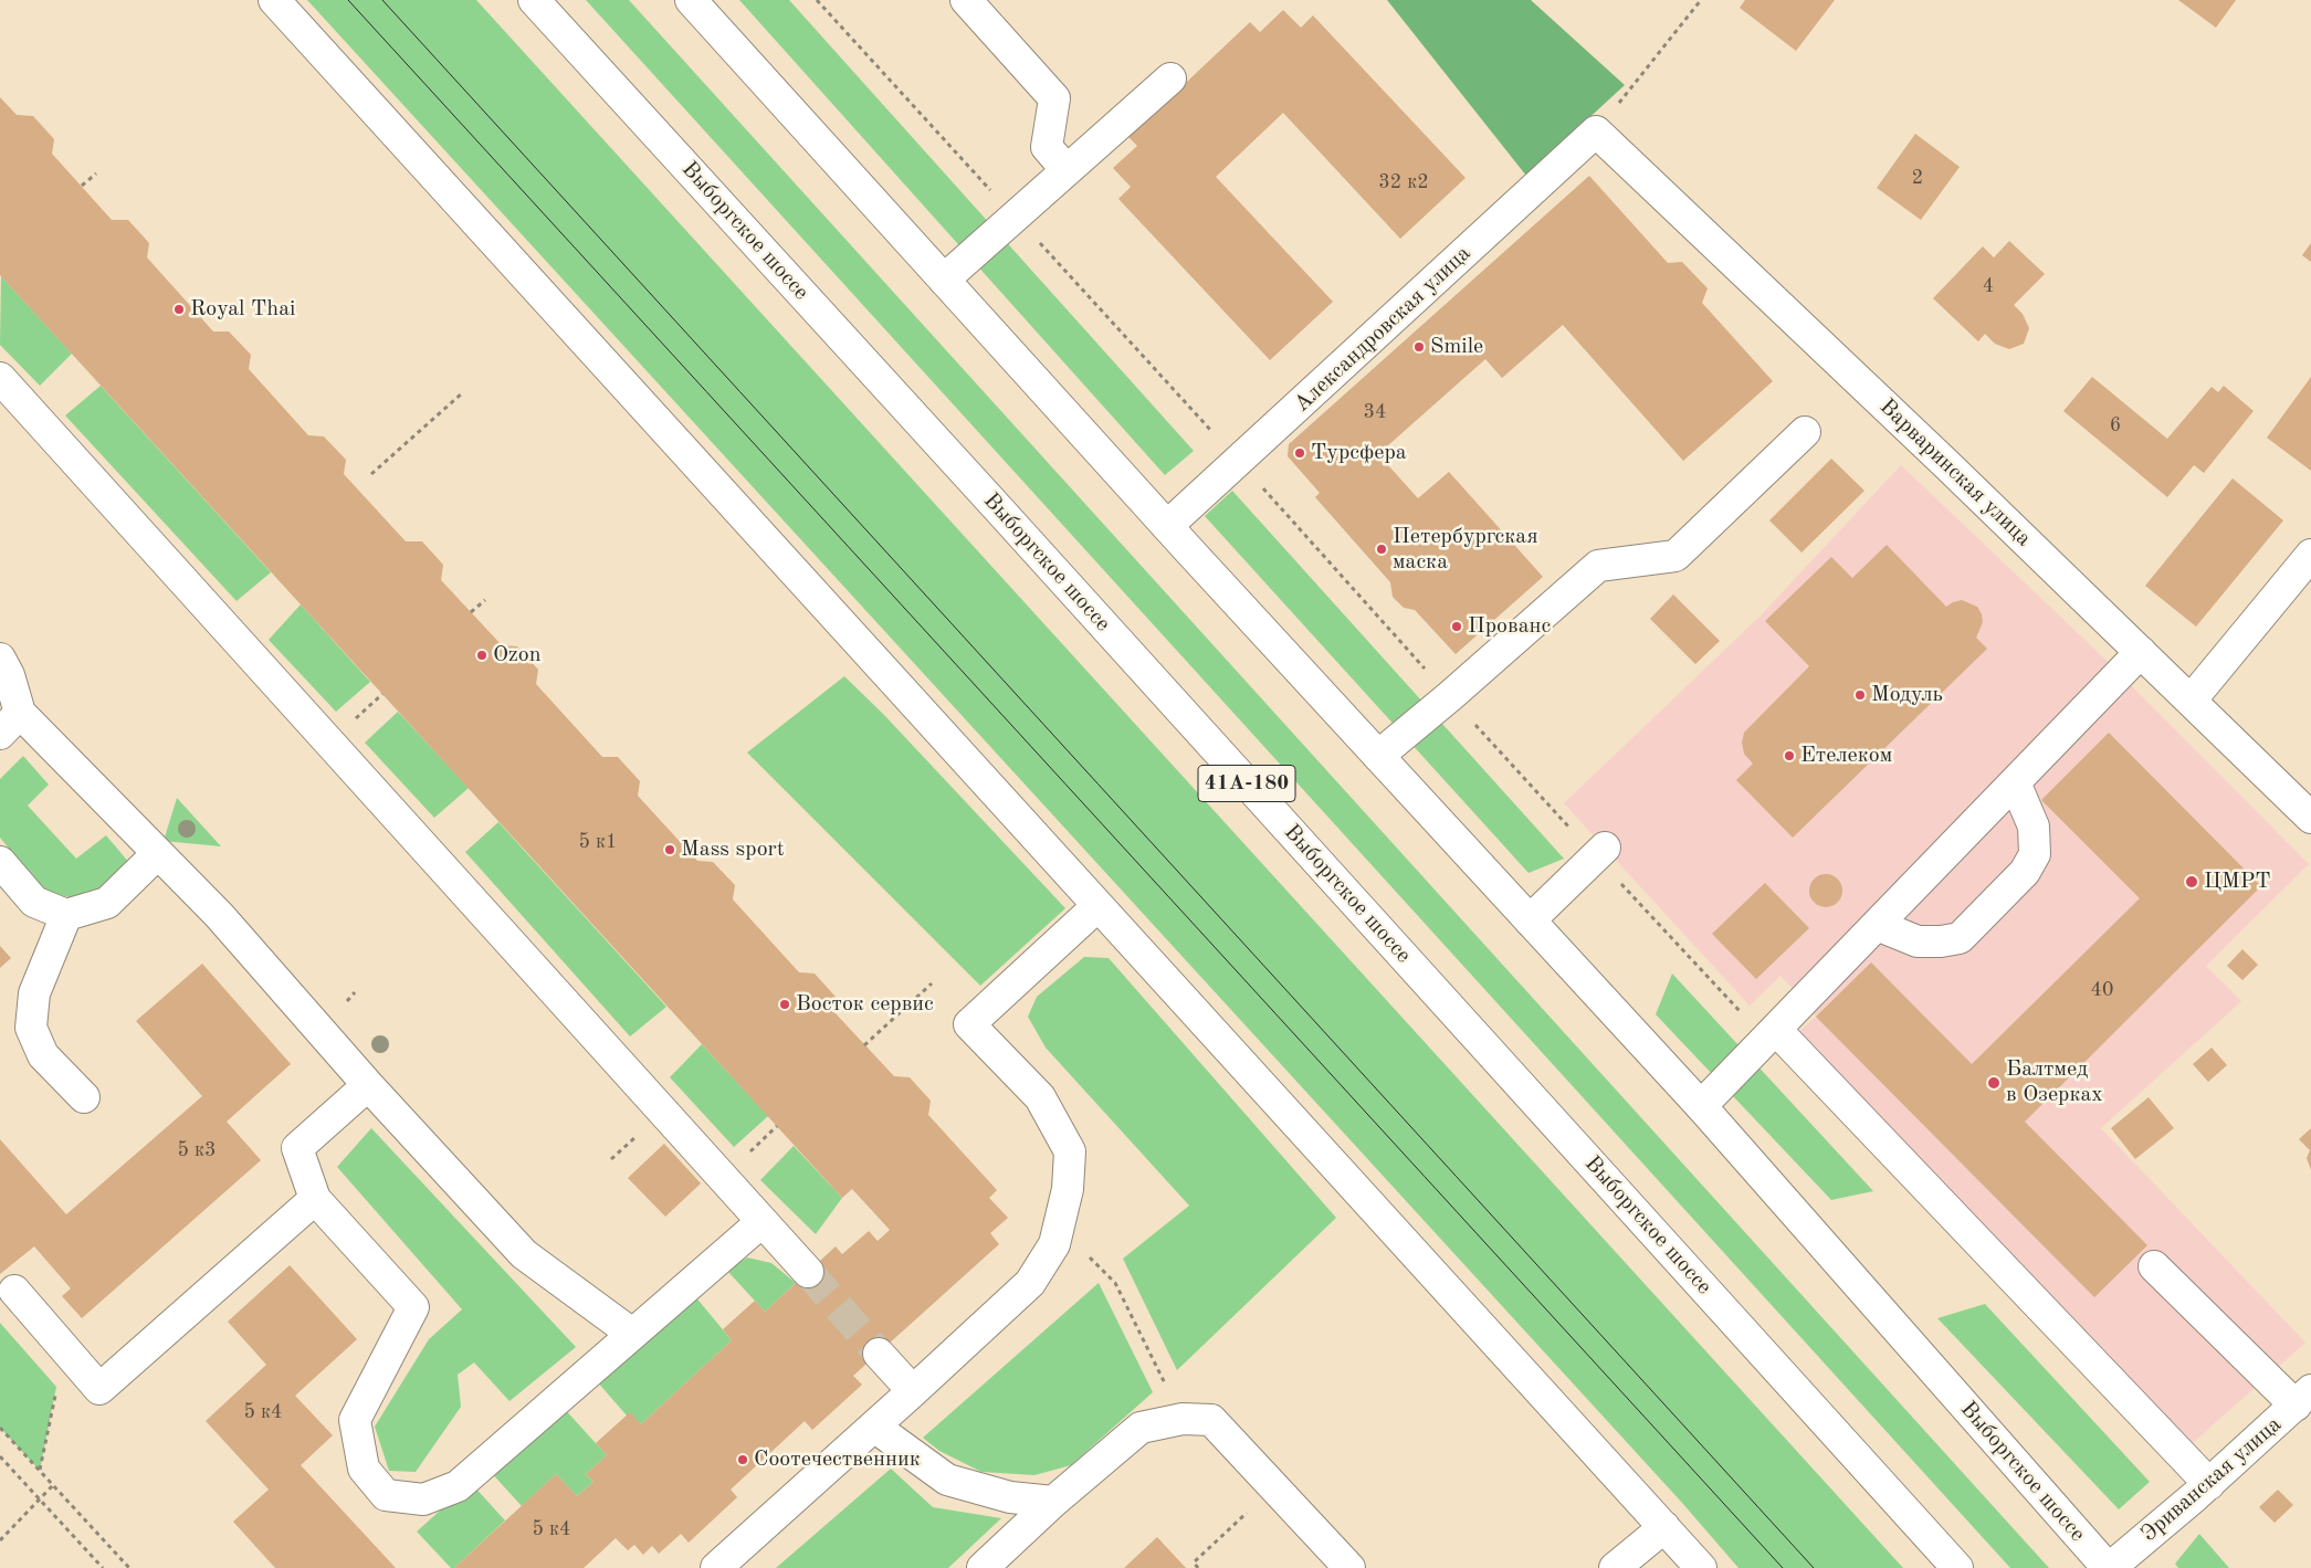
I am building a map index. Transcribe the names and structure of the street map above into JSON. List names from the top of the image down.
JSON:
{
  "streets": {
    "main road": [
      "Выборгское шоссе",
      "Александровская улица",
      "Варваринская улица",
      "41А-180",
      "Эриванская улица"
    ]
  },
  "crossings": [
    ["Выборгское шоссе", "Александровская улица"],
    ["Выборгское шоссе", "Эриванская улица"],
    ["Александровская улица", "Варваринская улица"]
  ],
  "places": [
    "Royal Thai",
    "Smile",
    "Турсфера",
    "Петербургская маска",
    "Прованс",
    "Ozon",
    "Модуль",
    "Етелеком",
    "Mass sport",
    "ЦМРТ",
    "Восток сервис",
    "Балтмед в Озерках",
    "Соотечественник"
  ],
  "house_numbers": [
    "2",
    "32 к2",
    "4",
    "34",
    "6",
    "5 к1",
    "40",
    "5 к3",
    "5 к4",
    "5 к4"
  ]
}
